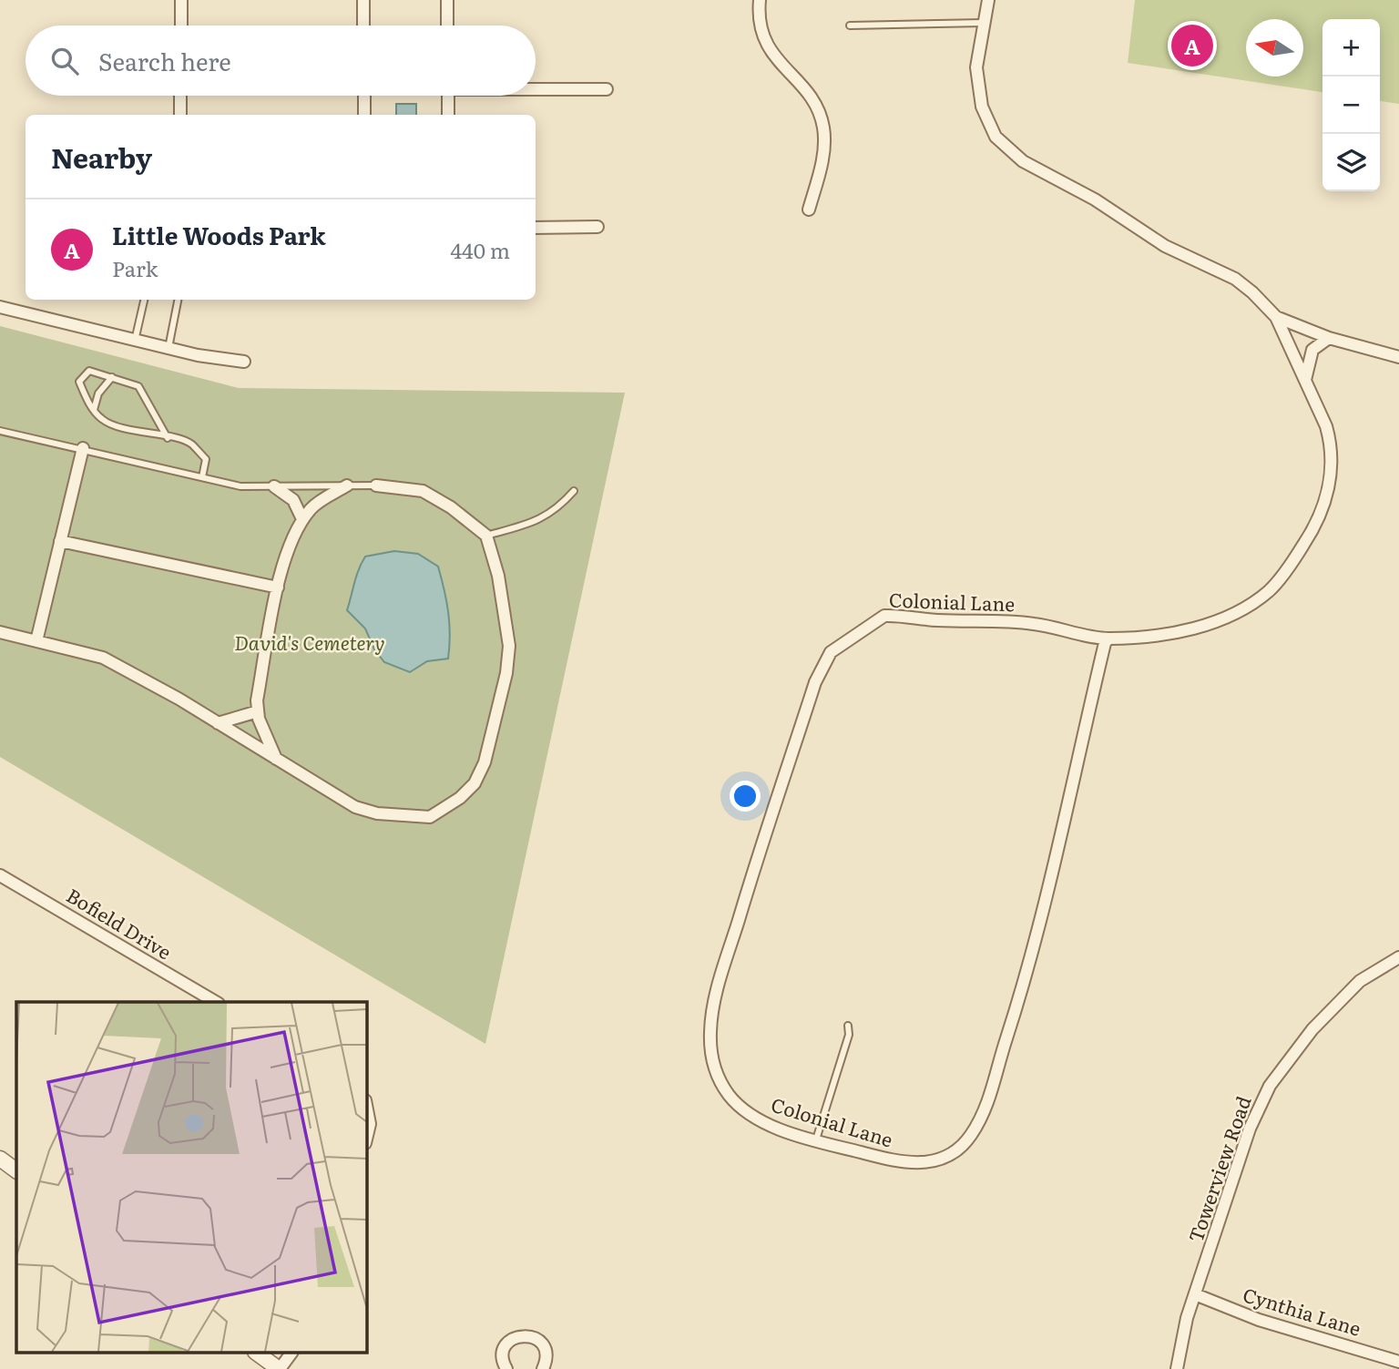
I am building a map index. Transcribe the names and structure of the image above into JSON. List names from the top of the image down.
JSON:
{
  "streets": {
    "street": [
      "Colonial Lane",
      "Bofield Drive",
      "Towerview Road",
      "Cynthia Lane"
    ]
  },
  "crossings": [
    ["Towerview Road", "Cynthia Lane"]
  ],
  "parks": ["David's Cemetery"],
  "north": "left",
  "page": {
    "map_buttons": ["+", "−"],
    "pins": "A",
    "search": "Search here",
    "heading": "Nearby",
    "list": [
      {
        "mark": "A",
        "name": "Little Woods Park",
        "note": "Park",
        "value": "440 m"
      }
    ]
  }
}
